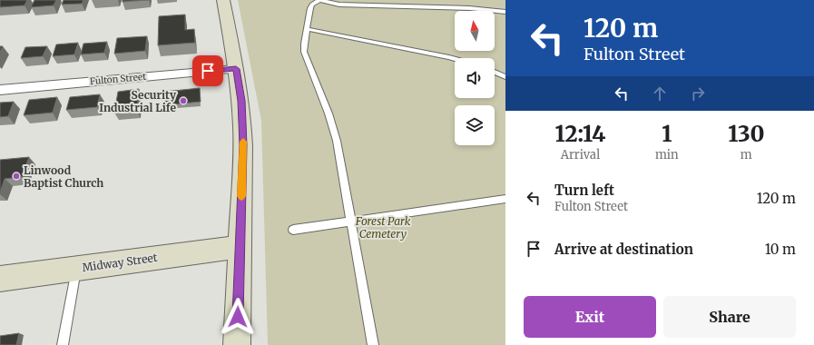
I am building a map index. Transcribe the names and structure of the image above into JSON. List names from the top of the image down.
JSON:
{
  "streets": {
    "main road": ["Midway Street"],
    "street": ["Fulton Street"]
  },
  "parks": ["Forest Park Cemetery"],
  "places": ["Security Industrial Life", "Linwood Baptist Church"],
  "north": "top",
  "page": {
    "turn": ["120 m", "Fulton Street"],
    "eta": [
      "12:14",
      "Arrival",
      "1",
      "min",
      "130",
      "m"
    ],
    "list": [
      {
        "name": "Turn left",
        "note": "Fulton Street",
        "value": "120 m"
      },
      {
        "name": "Arrive at destination",
        "value": "10 m"
      }
    ],
    "buttons": ["Exit", "Share"]
  }
}
